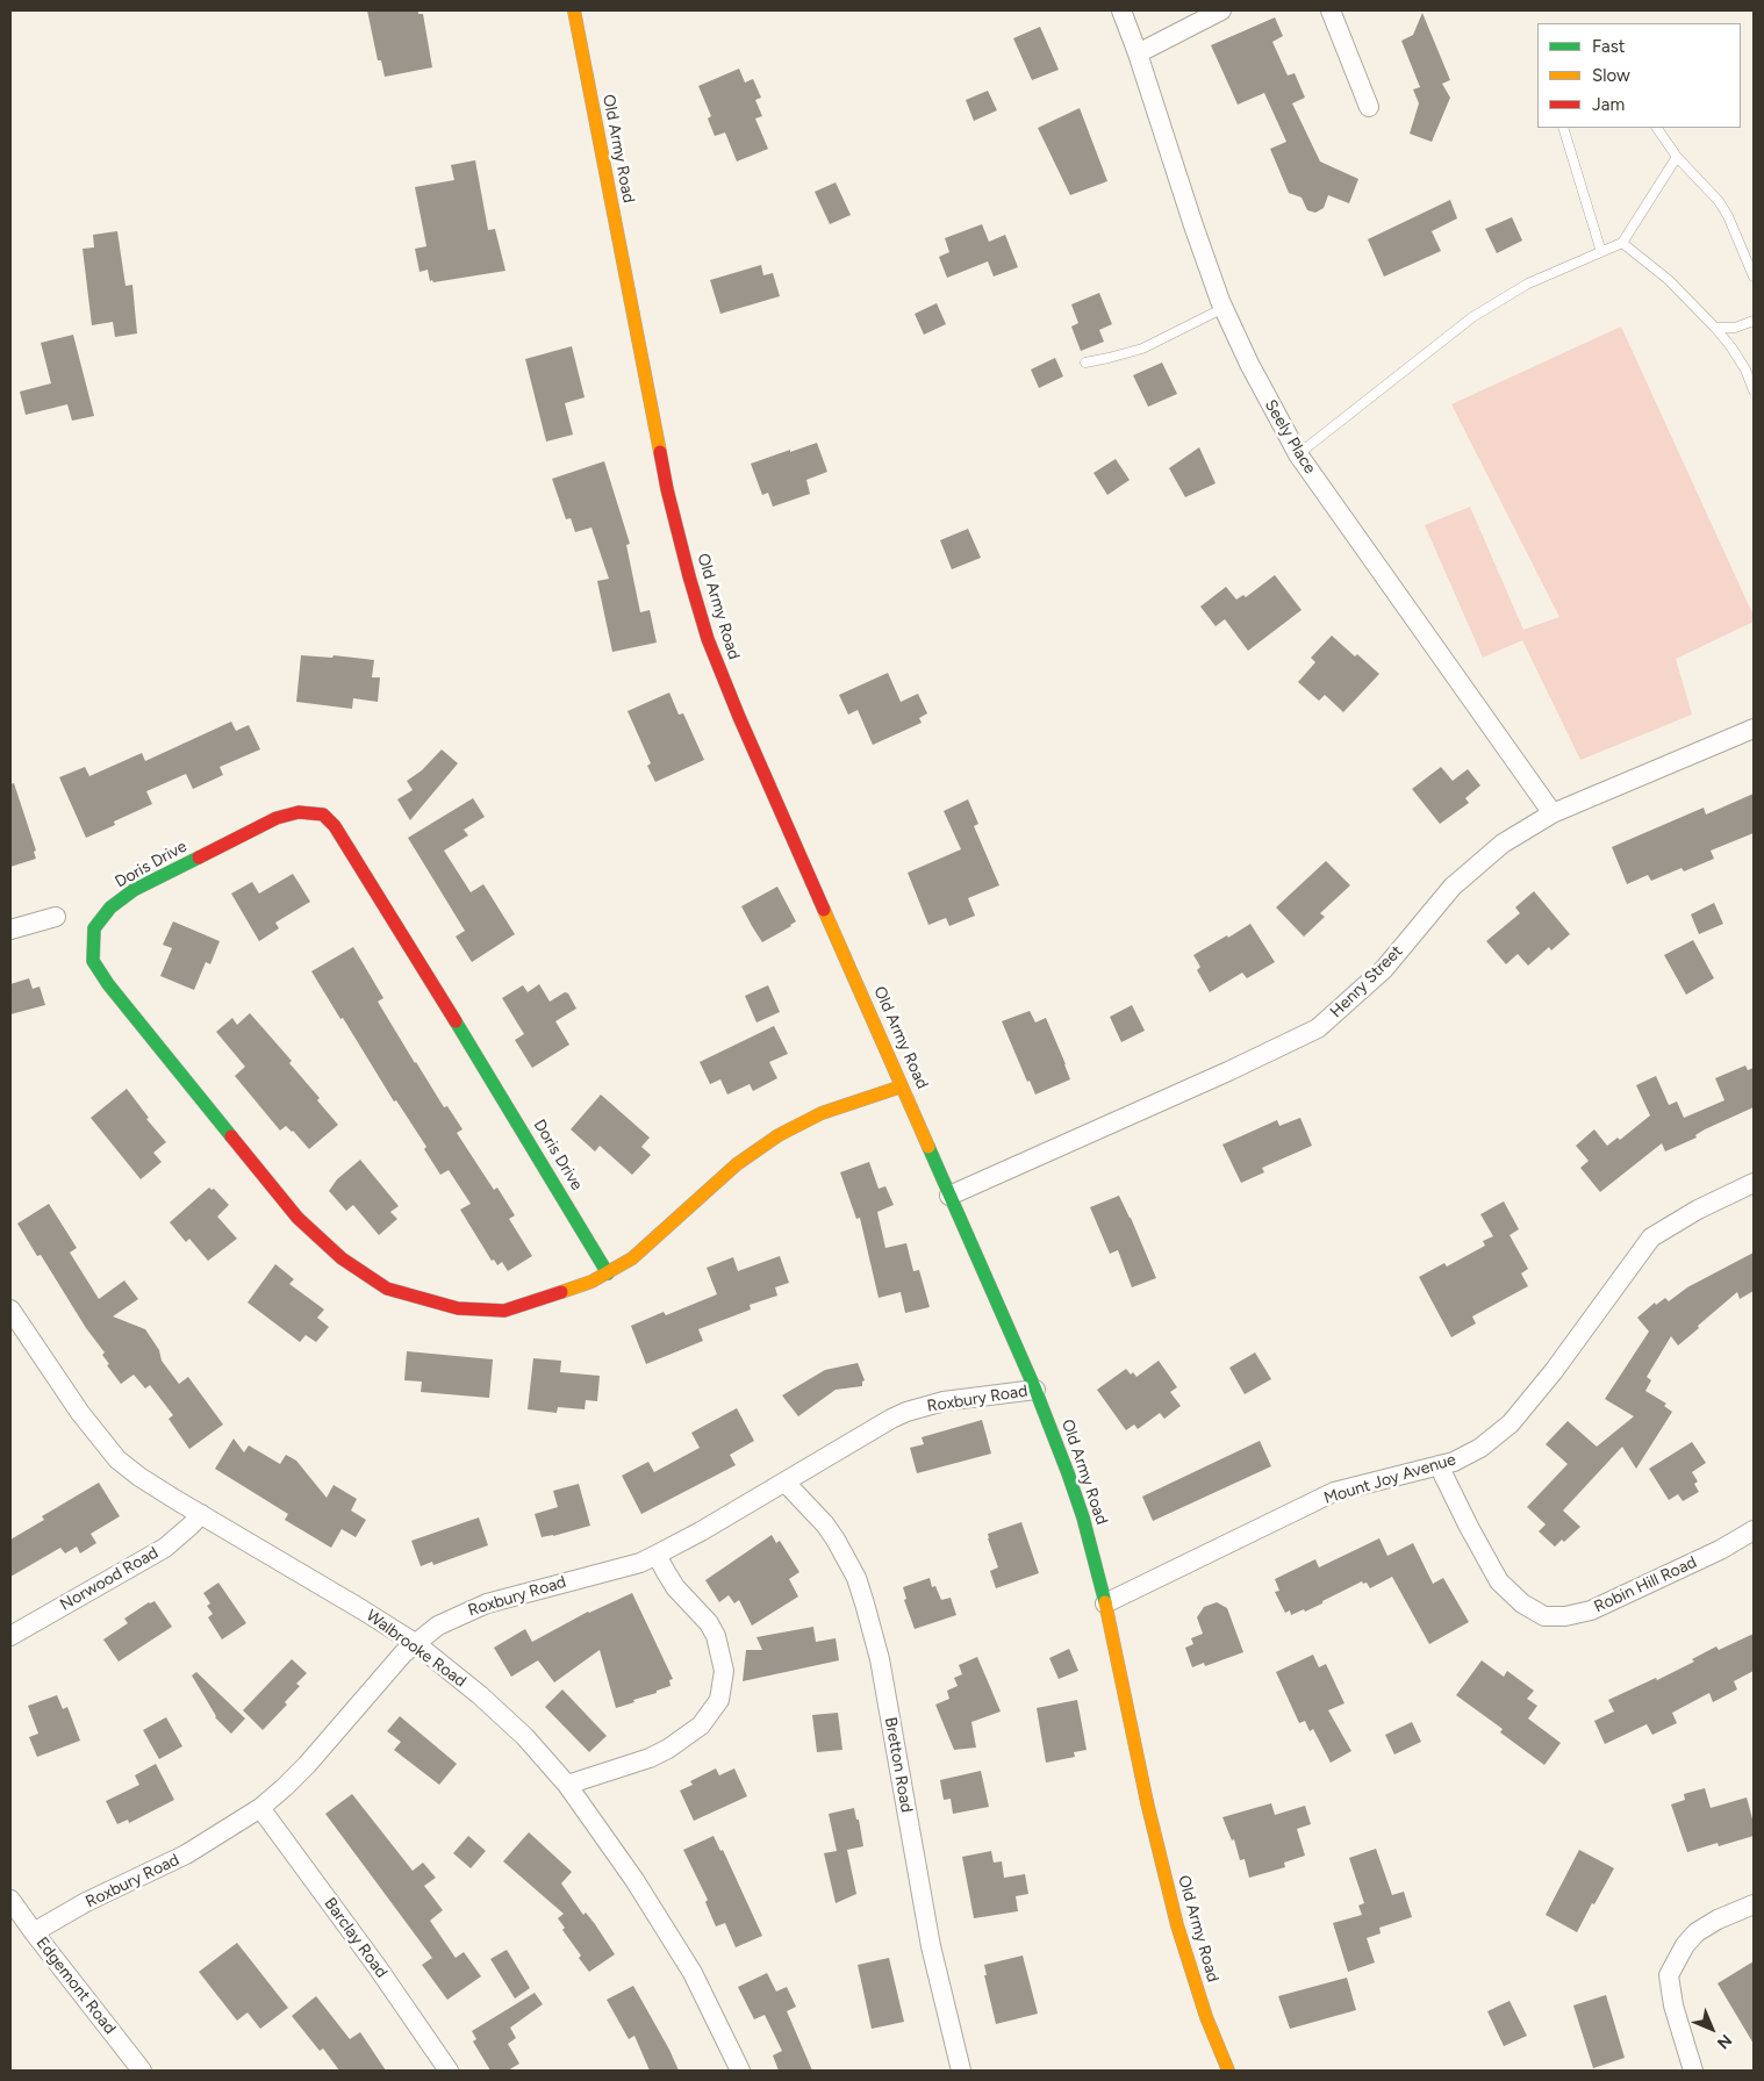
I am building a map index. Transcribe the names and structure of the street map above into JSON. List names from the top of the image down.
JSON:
{
  "streets": {
    "street": [
      "Old Army Road",
      "Seely Place",
      "Doris Drive",
      "Henry Street",
      "Roxbury Road",
      "Mount Joy Avenue",
      "Norwood Road",
      "Robin Hill Road",
      "Walbrooke Road",
      "Bretton Road",
      "Barclay Road",
      "Edgemont Road"
    ]
  },
  "crossings": [
    ["Old Army Road", "Doris Drive"],
    ["Old Army Road", "Henry Street"],
    ["Old Army Road", "Roxbury Road"],
    ["Old Army Road", "Mount Joy Avenue"],
    ["Seely Place", "Henry Street"],
    ["Roxbury Road", "Walbrooke Road"],
    ["Roxbury Road", "Bretton Road"],
    ["Roxbury Road", "Barclay Road"],
    ["Roxbury Road", "Edgemont Road"],
    ["Mount Joy Avenue", "Robin Hill Road"],
    ["Norwood Road", "Walbrooke Road"]
  ],
  "legend": ["Fast", "Slow", "Jam"],
  "north": "bottom right"
}
